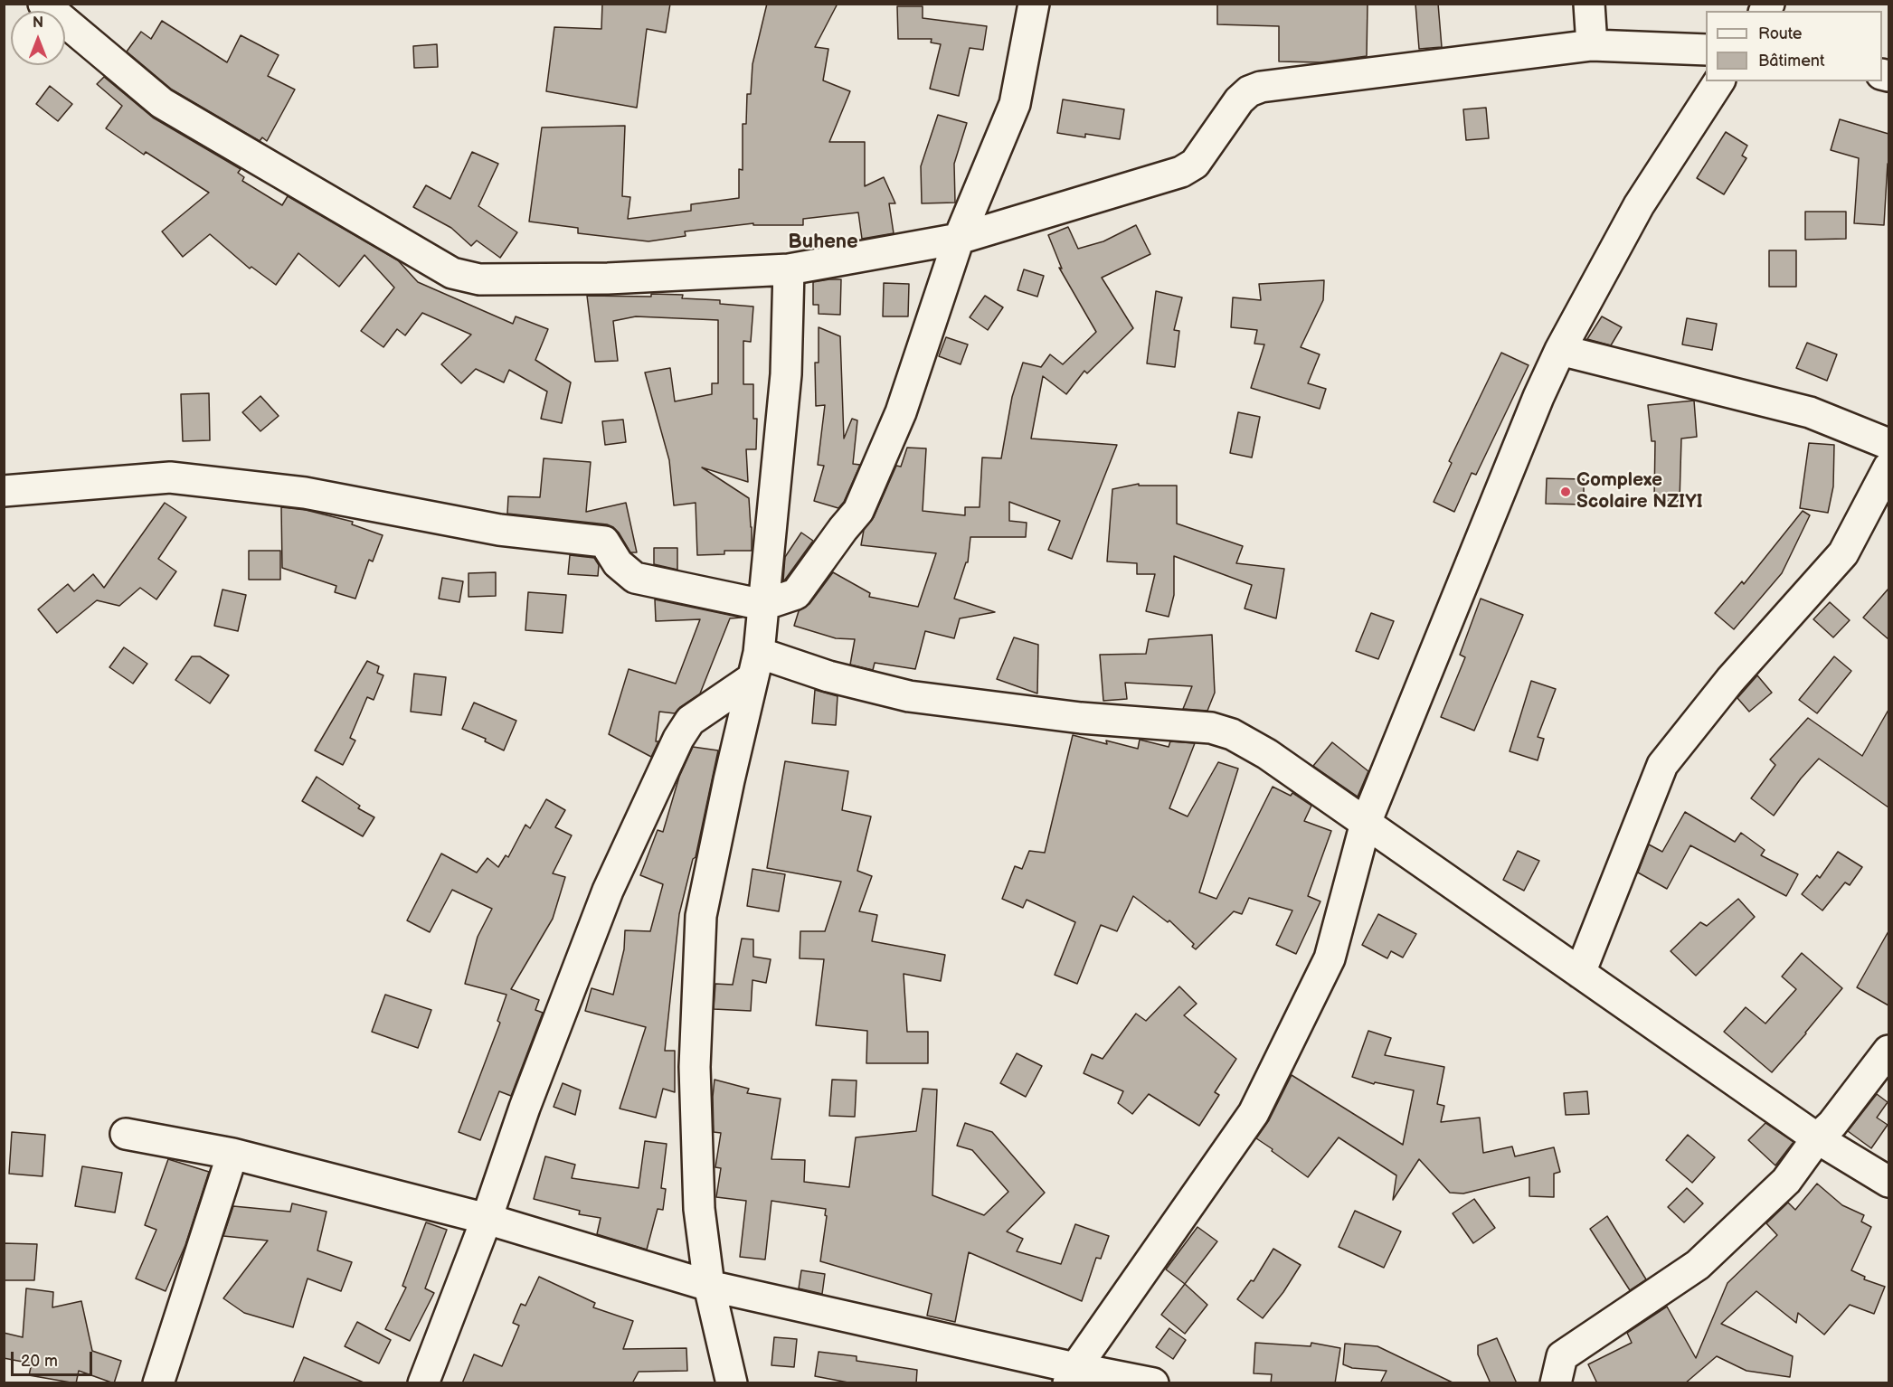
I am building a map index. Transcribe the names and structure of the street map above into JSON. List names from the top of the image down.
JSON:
{
  "districts": ["Buhene"],
  "places": ["Complexe Scolaire NZIYI"],
  "legend": ["Route", "Bâtiment"],
  "scale_bar": "20 m",
  "north": "top"
}
